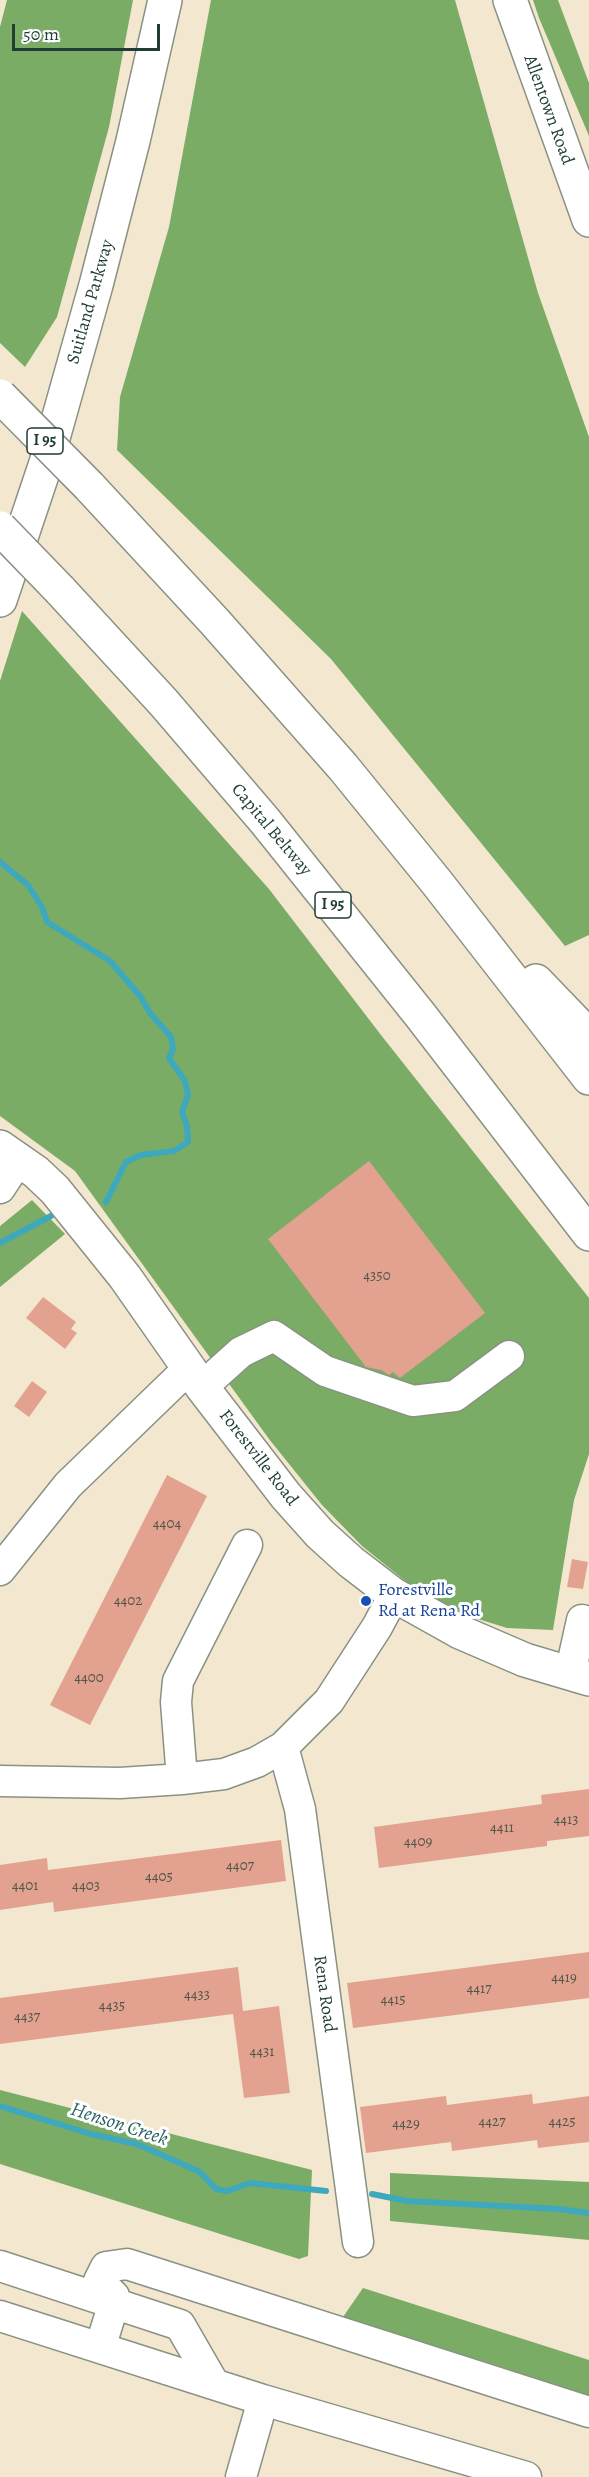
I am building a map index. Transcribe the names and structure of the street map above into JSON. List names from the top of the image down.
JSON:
{
  "streets": {
    "main road": [
      "Allentown Road",
      "Suitland Parkway",
      "I 95",
      "Capital Beltway",
      "Forestville Road"
    ],
    "street": ["Rena Road"]
  },
  "water": ["Henson Creek"],
  "places": ["Forestville Rd at Rena Rd"],
  "house_numbers": [
    "4350",
    "4404",
    "4402",
    "4400",
    "4413",
    "4411",
    "4409",
    "4407",
    "4405",
    "4401",
    "4403",
    "4419",
    "4417",
    "4433",
    "4415",
    "4435",
    "4437",
    "4431",
    "4427",
    "4425",
    "4429"
  ],
  "scale_bar": "50 m"
}
